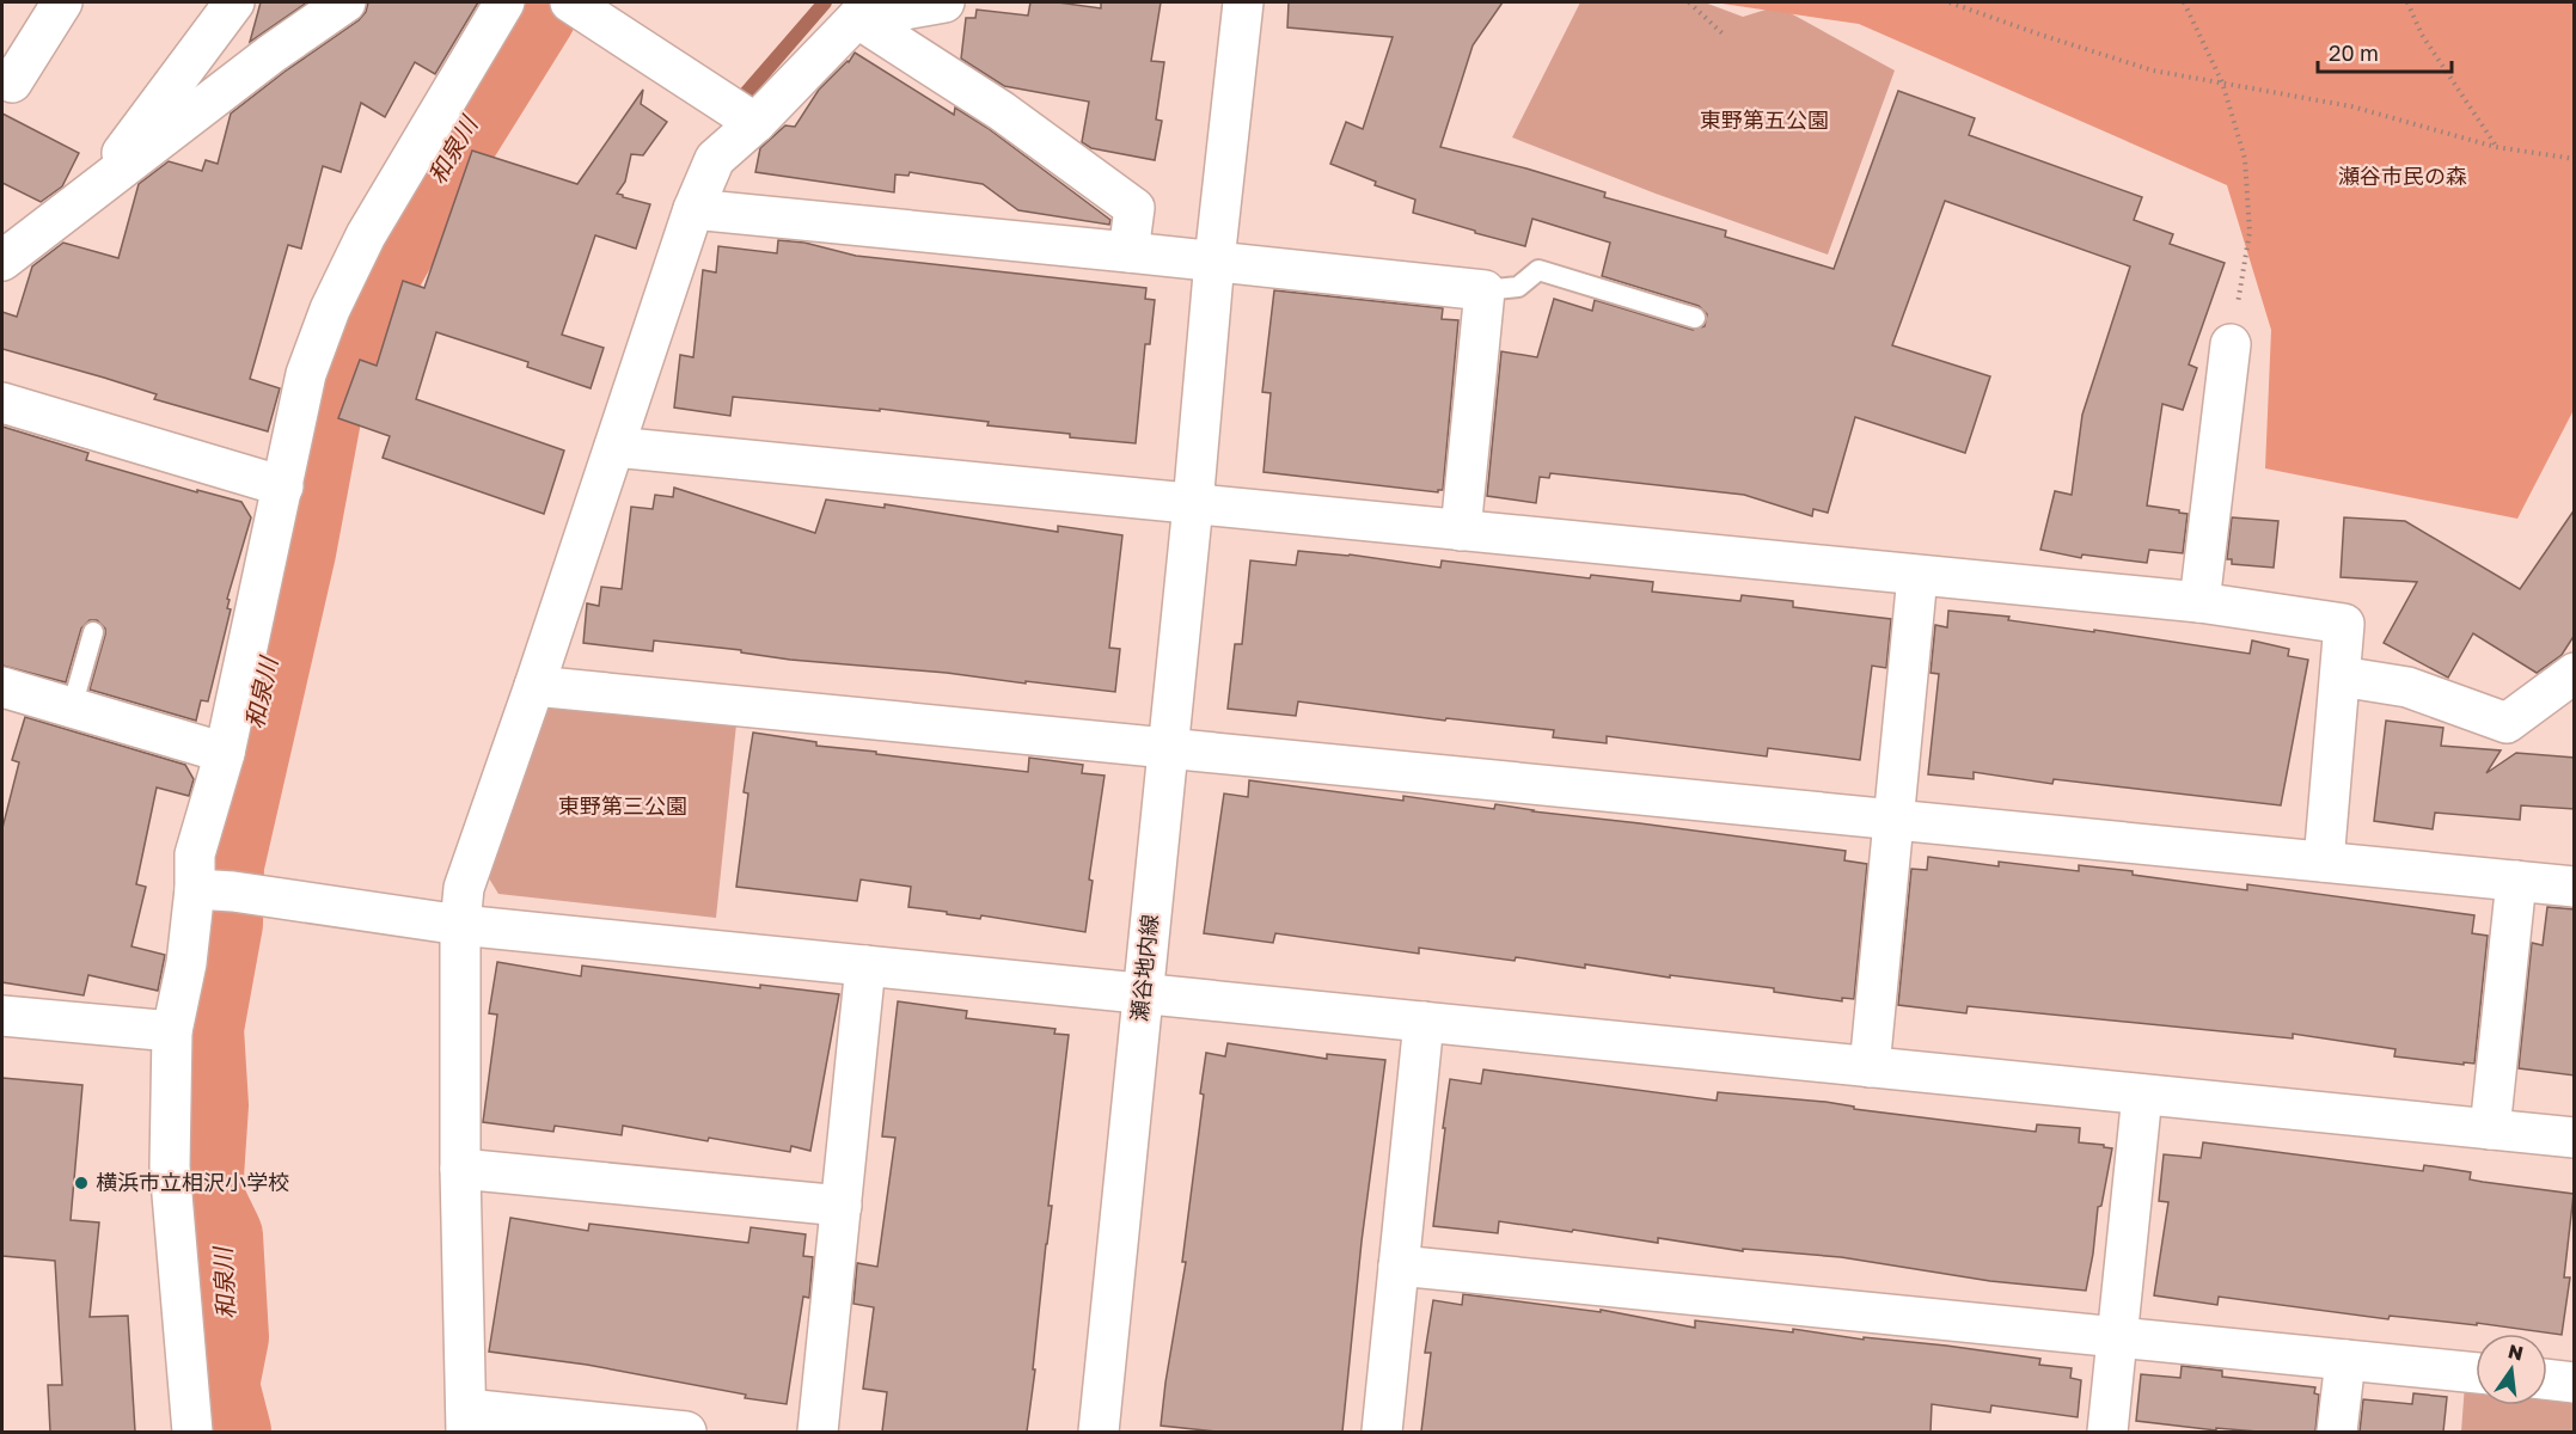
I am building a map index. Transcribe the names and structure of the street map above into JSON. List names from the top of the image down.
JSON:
{
  "streets": {
    "street": ["瀬谷地内線"]
  },
  "water": ["和泉川"],
  "parks": ["東野第五公園", "瀬谷市民の森", "東野第三公園"],
  "places": ["横浜市立相沢小学校"],
  "scale_bar": "20 m",
  "north": "top"
}
